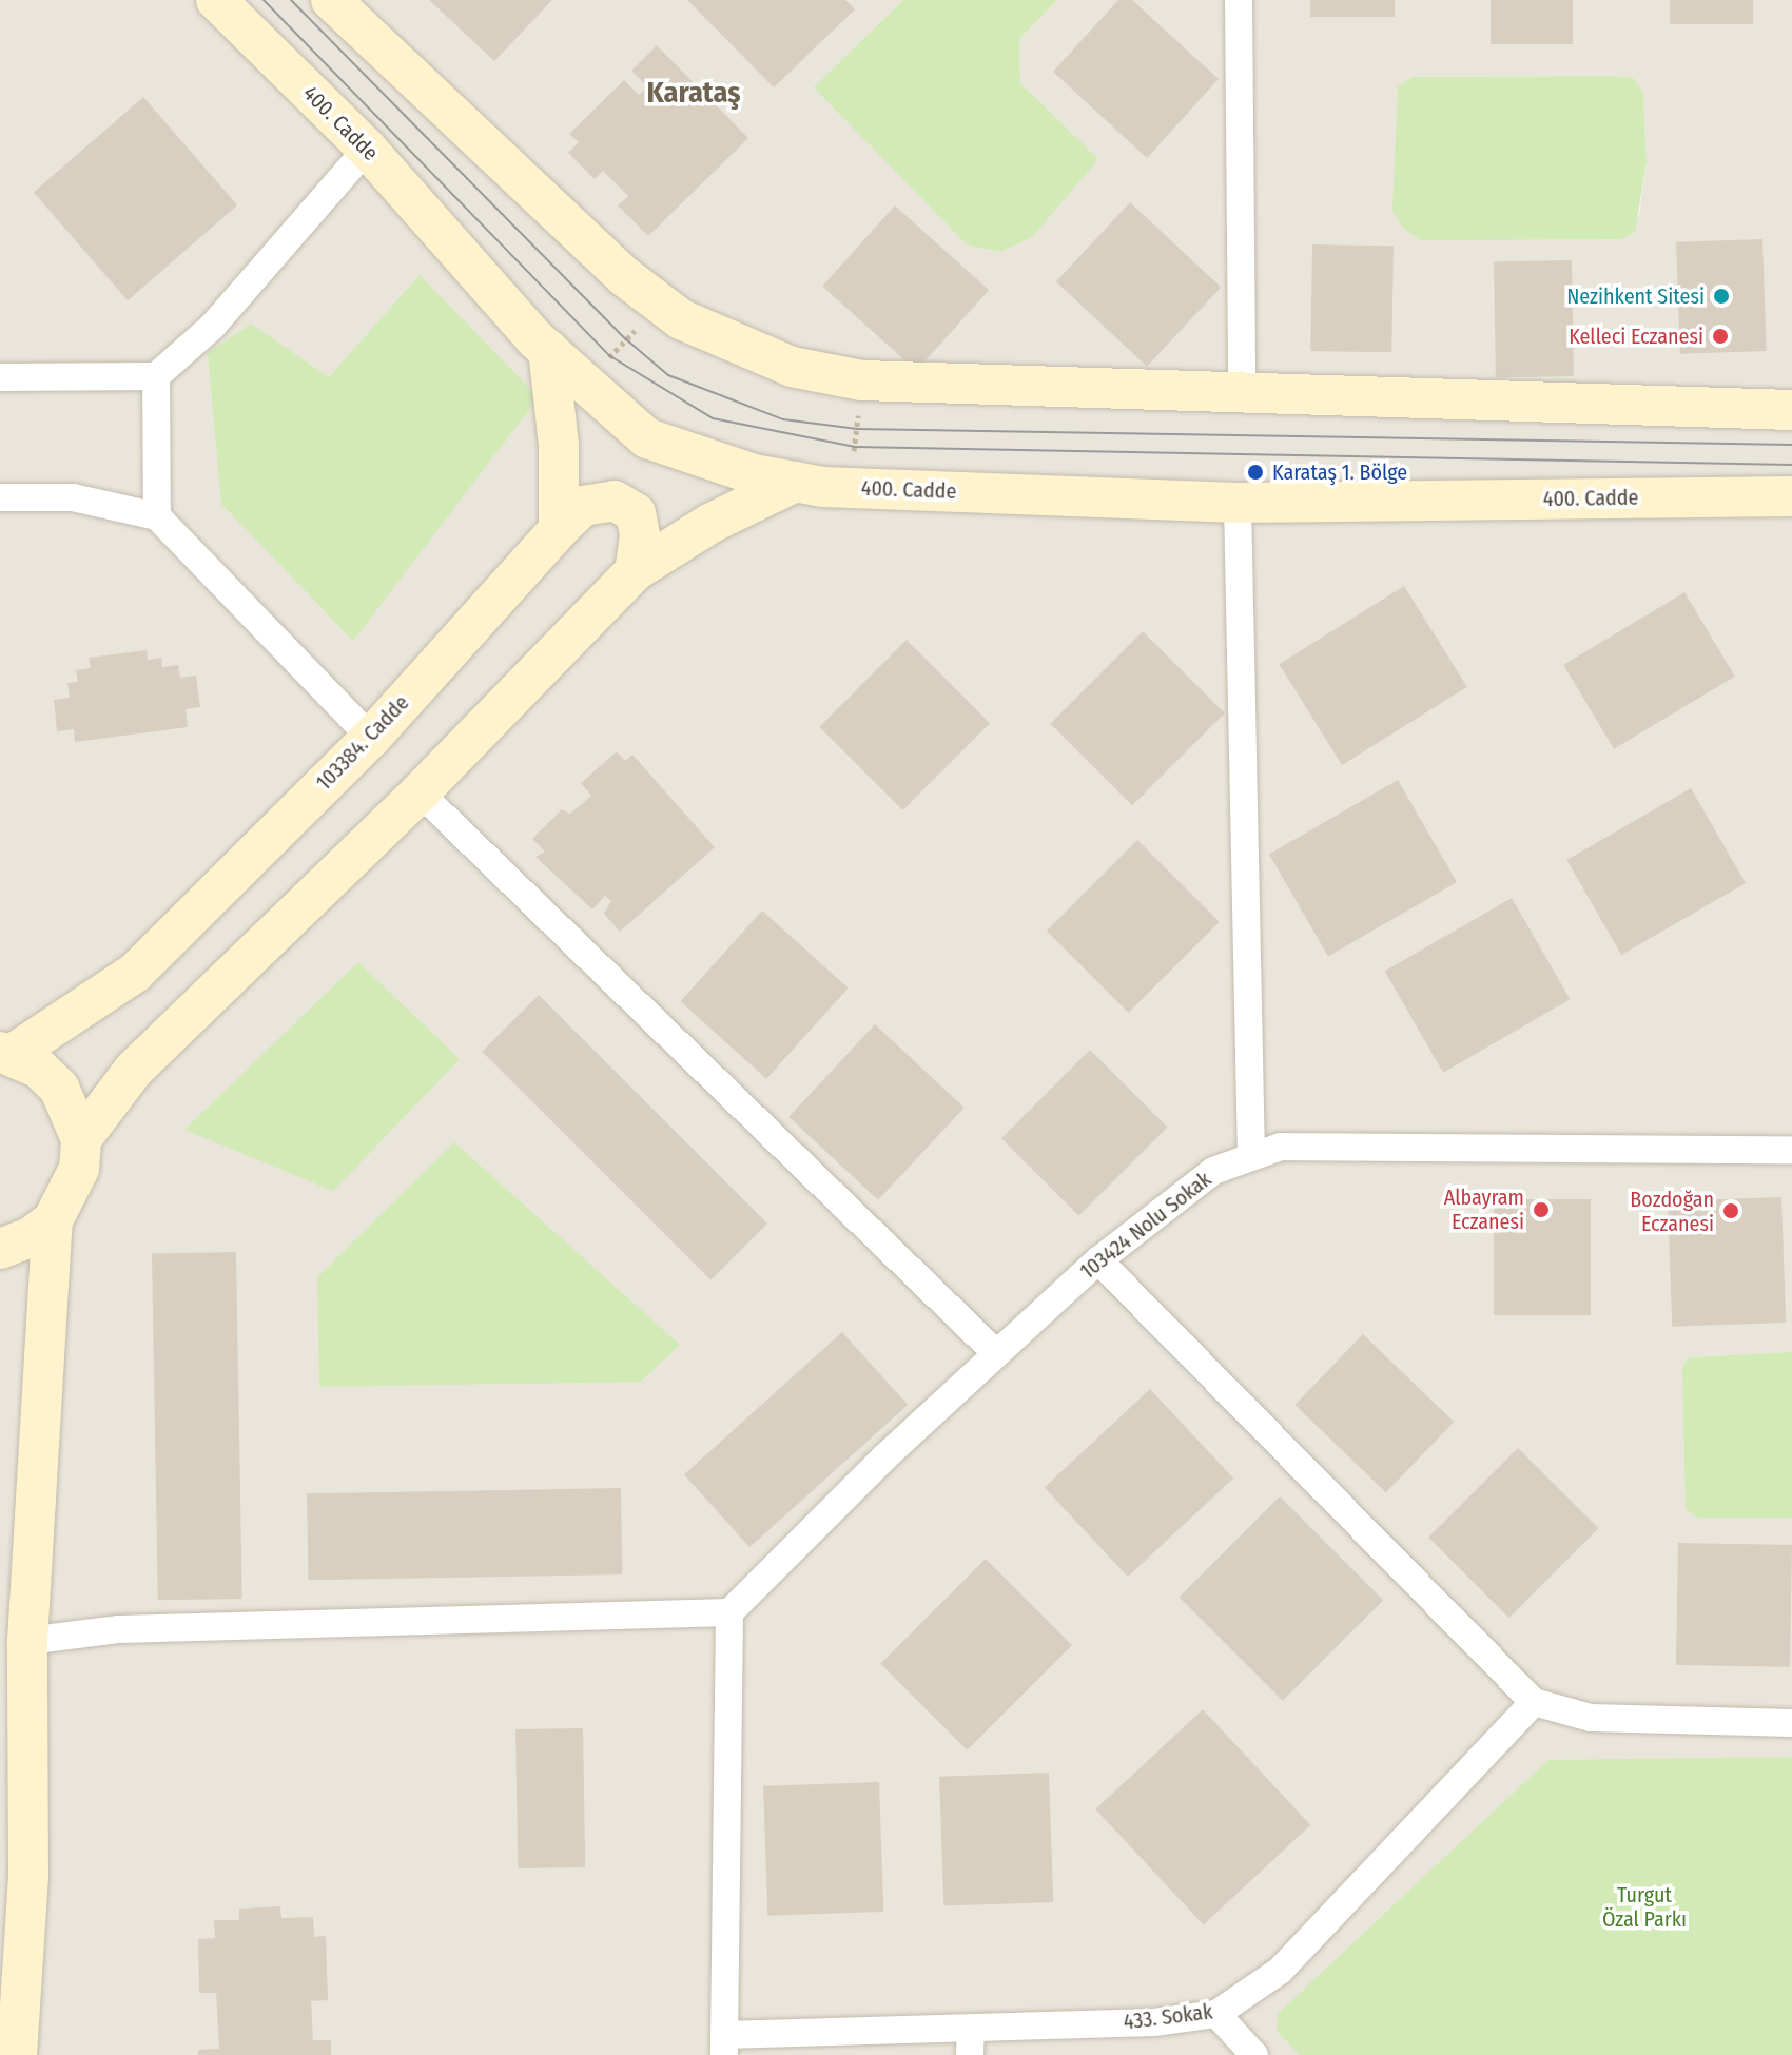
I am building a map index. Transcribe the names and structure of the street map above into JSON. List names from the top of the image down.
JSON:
{
  "streets": {
    "main road": ["400. Cadde", "103384. Cadde"],
    "street": ["103424 Nolu Sokak", "433. Sokak"]
  },
  "districts": ["Karataş"],
  "parks": ["Turgut Özal Parkı"],
  "places": [
    "Nezihkent Sitesi",
    "Kelleci Eczanesi",
    "Karataş 1. Bölge",
    "Albayram Eczanesi",
    "Bozdoğan Eczanesi"
  ]
}
